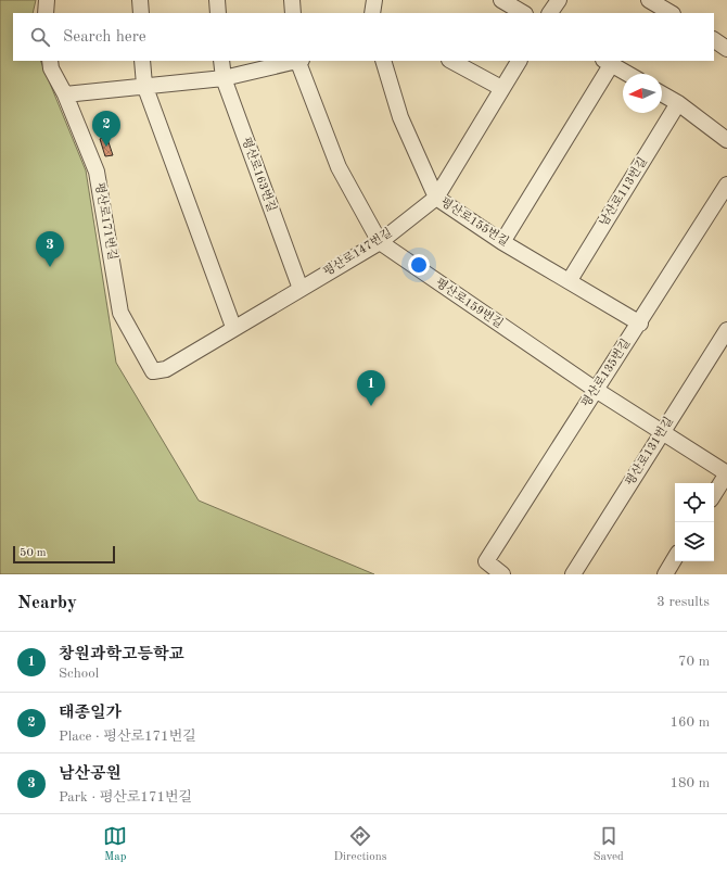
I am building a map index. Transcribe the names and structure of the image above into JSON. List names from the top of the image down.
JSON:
{
  "streets": {
    "street": [
      "평산로163번길",
      "남산로113번길",
      "평산로171번길",
      "평산로155번길",
      "평산로147번길",
      "평산로159번길",
      "평산로135번길",
      "평산로131번길"
    ]
  },
  "crossings": [
    ["평산로163번길", "평산로147번길"],
    ["남산로113번길", "평산로155번길"],
    ["평산로171번길", "평산로147번길"],
    ["평산로155번길", "평산로147번길"],
    ["평산로155번길", "평산로135번길"],
    ["평산로147번길", "평산로159번길"],
    ["평산로159번길", "평산로135번길"],
    ["평산로159번길", "평산로131번길"]
  ],
  "scale_bar": "50 m",
  "north": "left",
  "page": {
    "search": "Search here",
    "pins": ["2", "3", "1"],
    "scale": "50 m",
    "heading": ["Nearby", "3 results"],
    "list": [
      {
        "mark": "1",
        "name": "창원과학고등학교",
        "note": "School",
        "value": "70 m"
      },
      {
        "mark": "2",
        "name": "태종일가",
        "note": "Place · 평산로171번길",
        "value": "160 m"
      },
      {
        "mark": "3",
        "name": "남산공원",
        "note": "Park · 평산로171번길",
        "value": "180 m"
      }
    ],
    "nav": ["Map", "Directions", "Saved"]
  }
}
